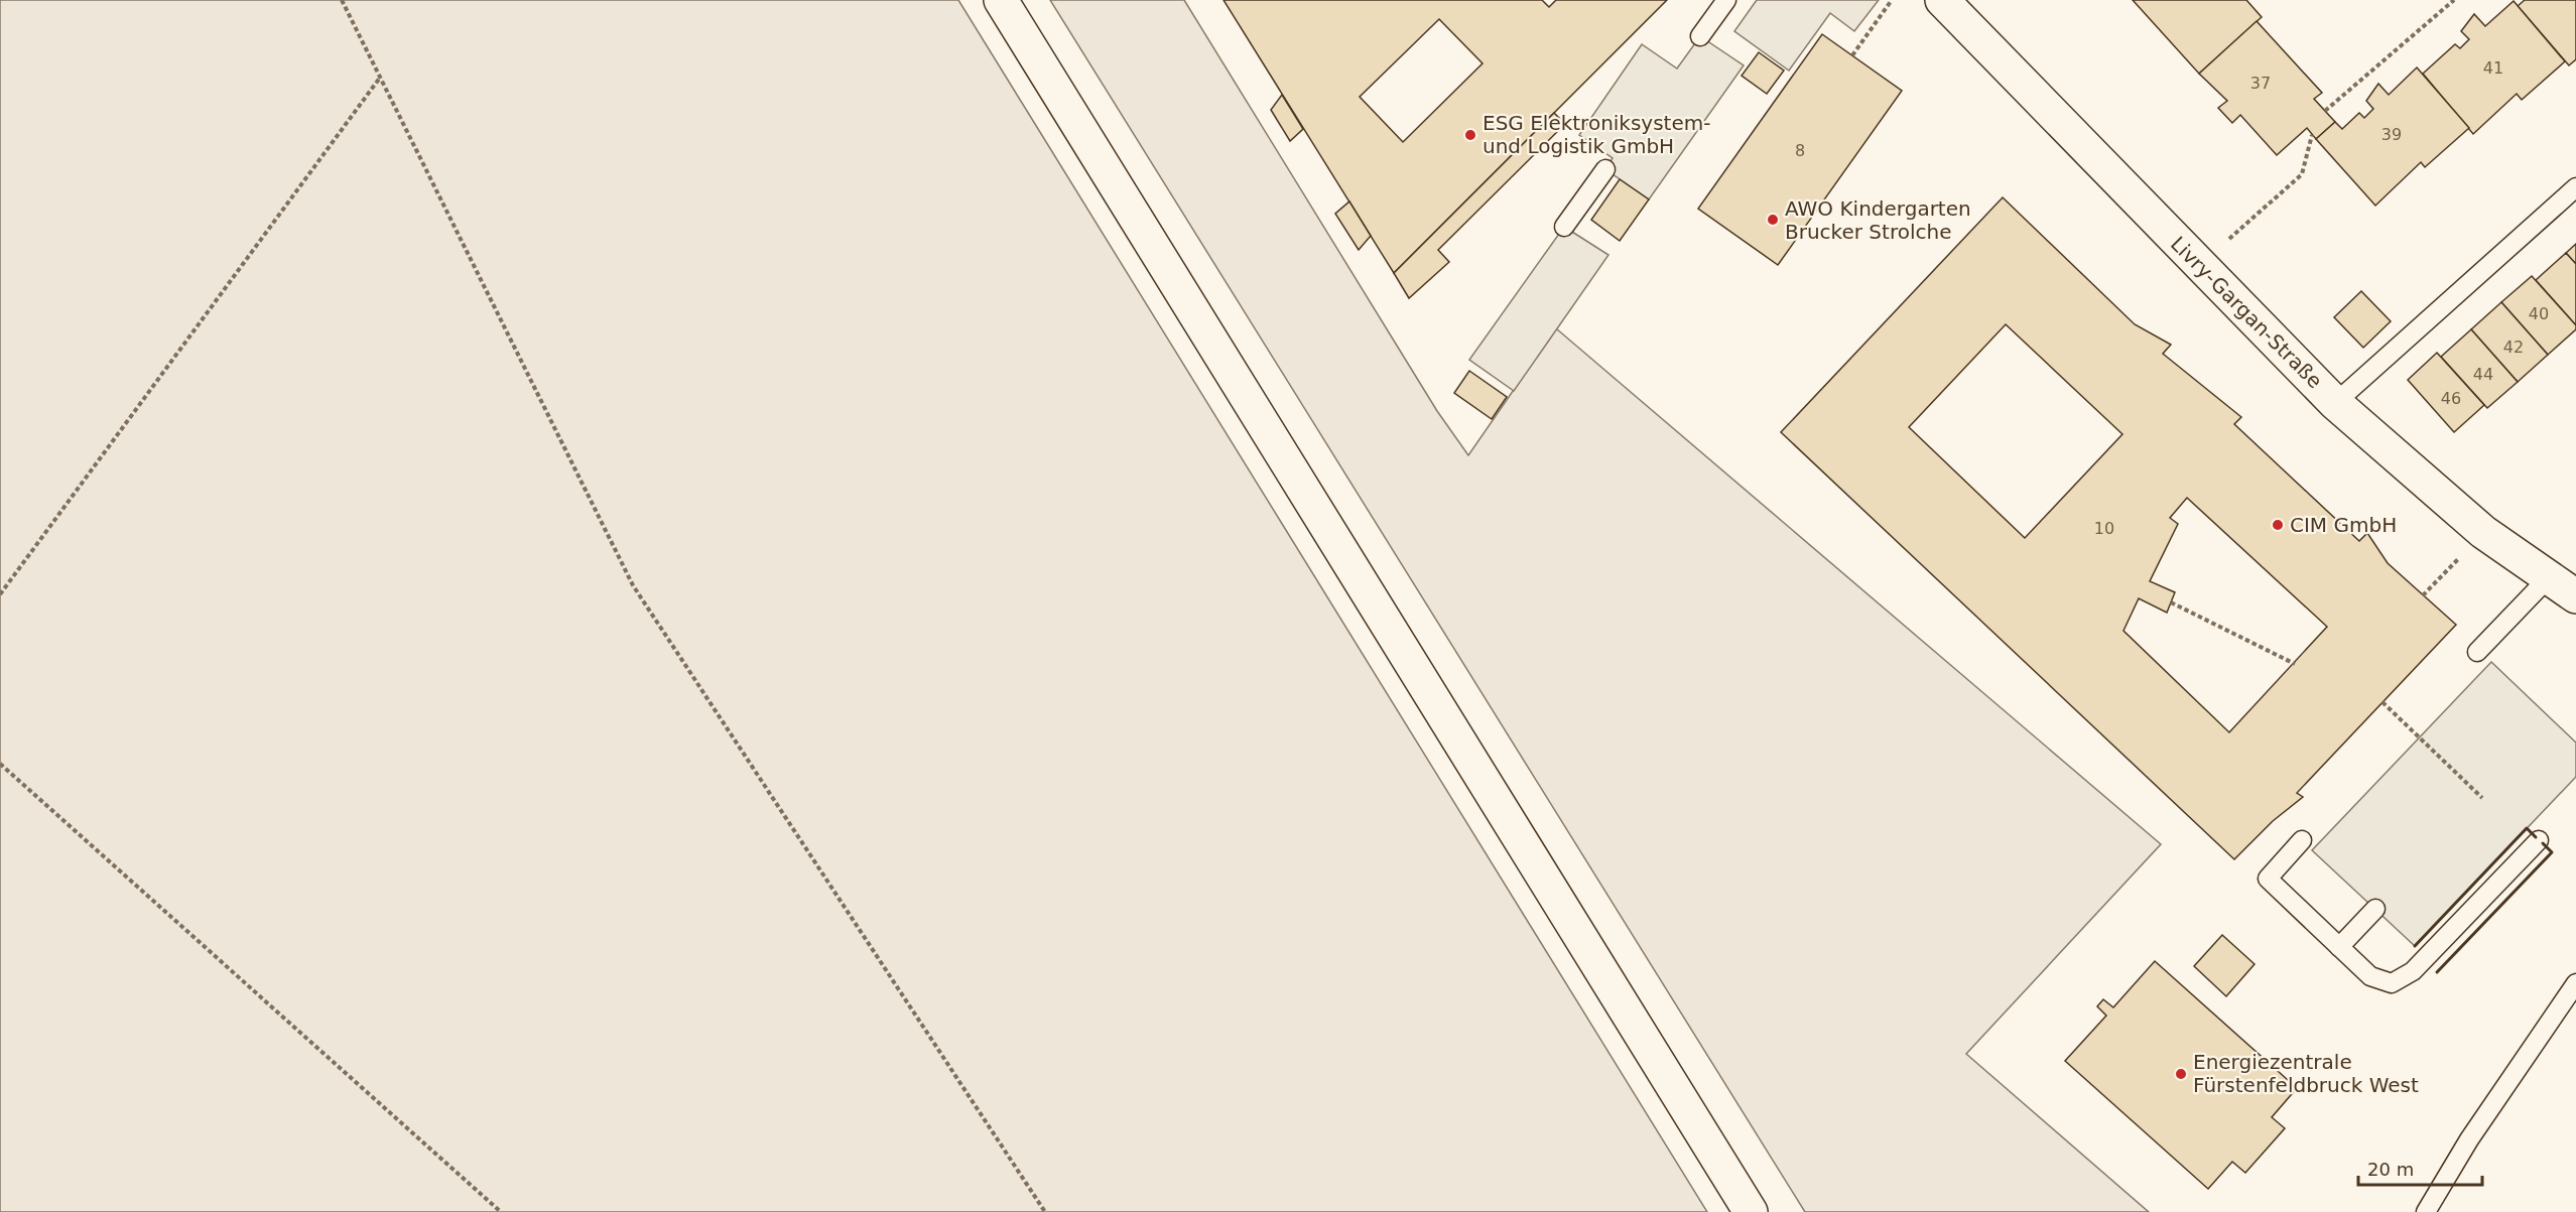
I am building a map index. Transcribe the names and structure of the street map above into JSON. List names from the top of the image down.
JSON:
{
  "streets": {
    "main road": ["Livry-Gargan-Straße"]
  },
  "places": [
    "ESG Elektroniksystem- und Logistik GmbH",
    "AWO Kindergarten Brucker Strolche",
    "CIM GmbH",
    "Energiezentrale Fürstenfeldbruck West"
  ],
  "house_numbers": [
    "41",
    "37",
    "39",
    "8",
    "40",
    "42",
    "44",
    "46",
    "10"
  ],
  "scale_bar": "20 m"
}
